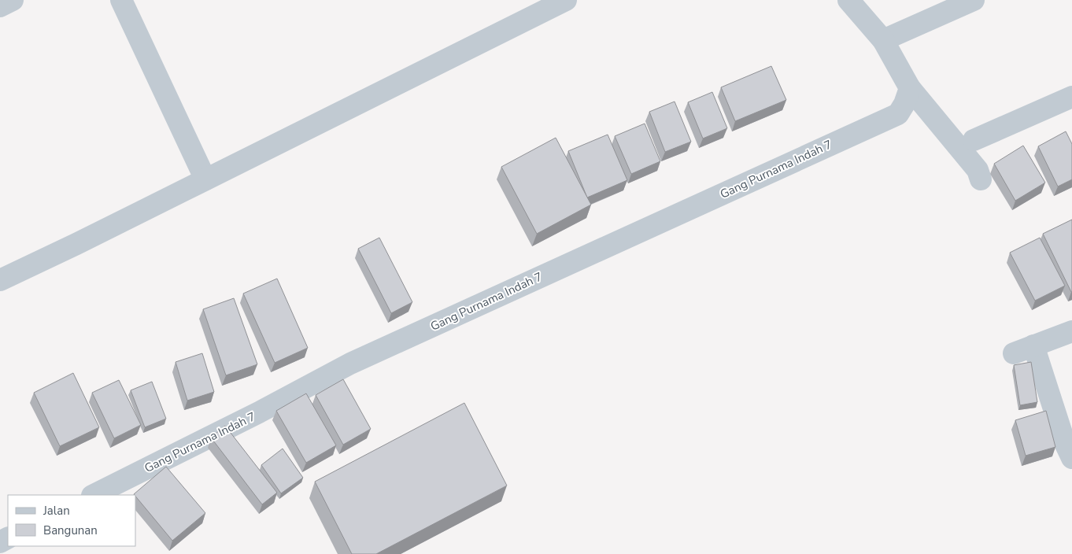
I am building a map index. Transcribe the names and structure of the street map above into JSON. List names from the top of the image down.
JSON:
{
  "streets": {
    "street": ["Gang Purnama Indah 7"]
  },
  "legend": ["Jalan", "Bangunan"]
}
